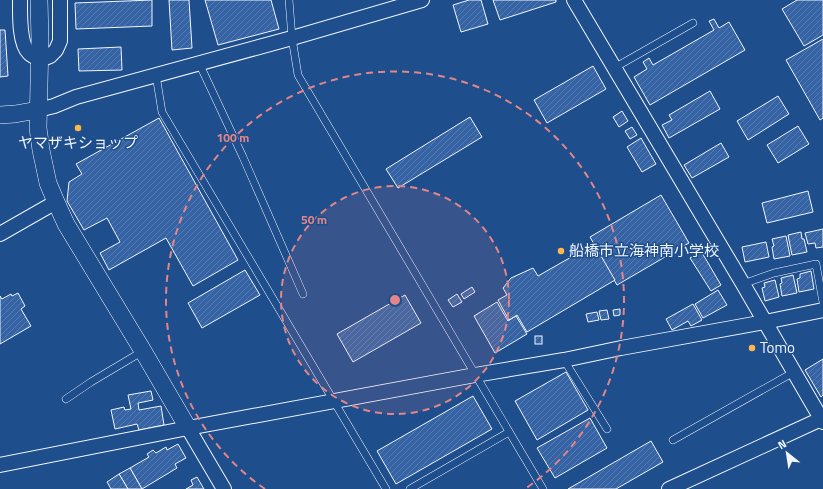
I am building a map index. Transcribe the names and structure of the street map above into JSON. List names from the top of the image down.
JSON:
{
  "places": ["ヤマザキショップ", "船橋市立海神南小学校", "Tomo"],
  "north": "top left",
  "rings": ["100 m", "50 m"]
}
